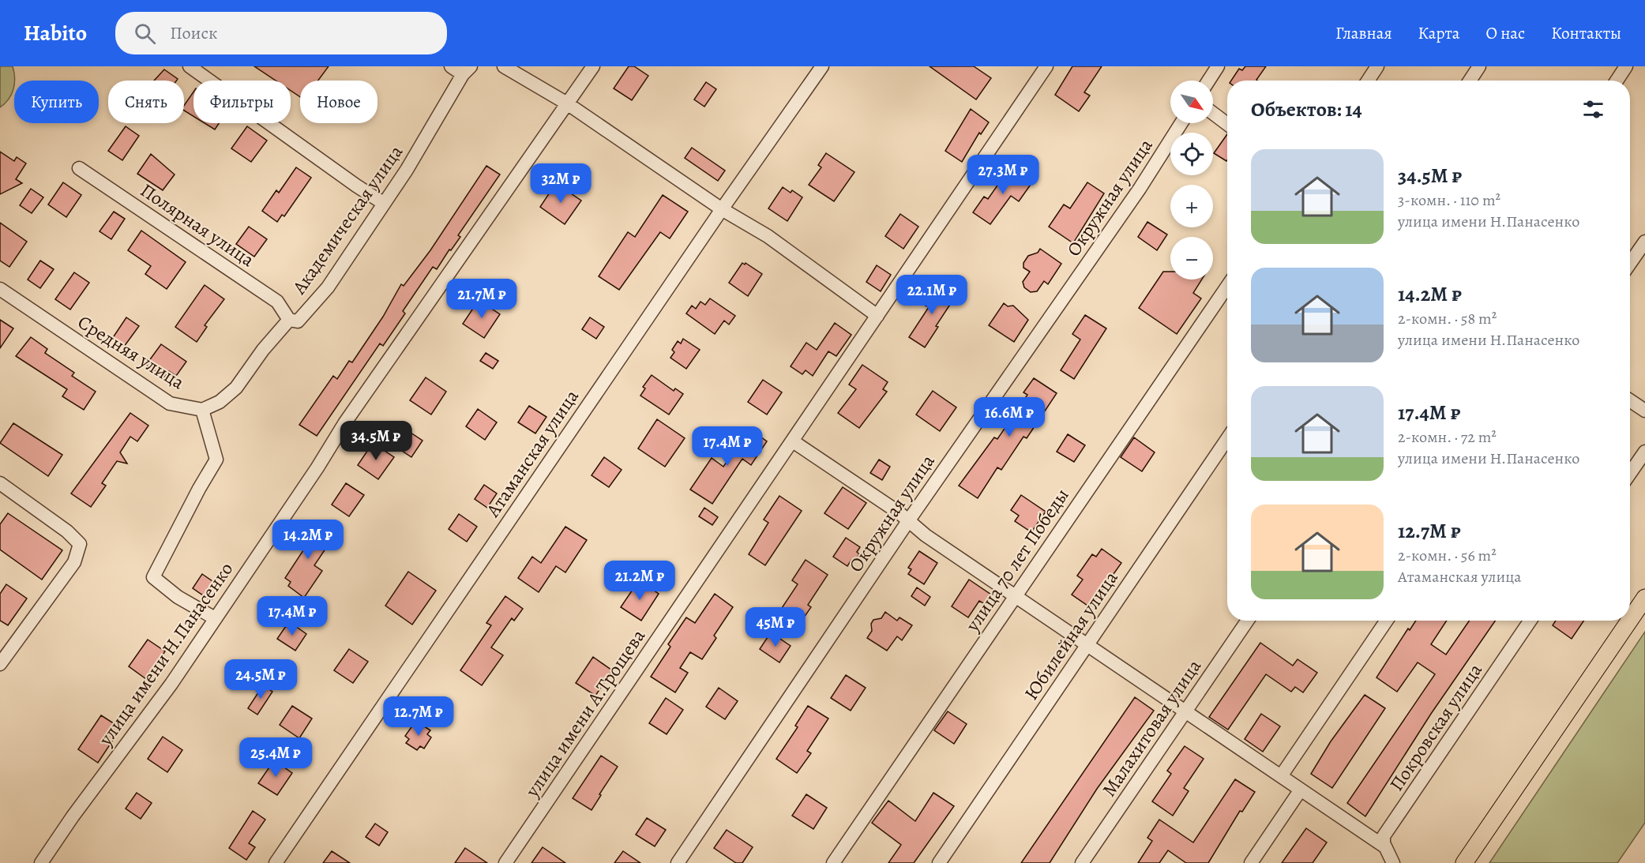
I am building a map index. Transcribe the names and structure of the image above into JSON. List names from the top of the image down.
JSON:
{
  "streets": {
    "street": [
      "Окружная улица",
      "Академическая улица",
      "Полярная улица",
      "Средняя улица",
      "Атаманская улица",
      "улица 70 лет Победы",
      "Юбилейная улица",
      "улица имени Н.Панасенко",
      "улица имени А.Трощева",
      "Покровская улица",
      "Малахитовая улица"
    ]
  },
  "crossings": [
    ["Академическая улица", "Полярная улица"],
    ["Академическая улица", "Средняя улица"]
  ],
  "north": "bottom right",
  "page": {
    "header": "Habito",
    "search": "Поиск",
    "nav": [
      "Главная",
      "Карта",
      "О нас",
      "Контакты"
    ],
    "map_buttons": ["+", "−"],
    "chip": [
      "Купить",
      "Снять",
      "Фильтры",
      "Новое"
    ],
    "heading": "Объектов: 14",
    "list": [
      {
        "name": "34.5M ₽",
        "note": "3-комн. · 110 m² · улица имени Н.Панасенко"
      },
      {
        "name": "14.2M ₽",
        "note": "2-комн. · 58 m² · улица имени Н.Панасенко"
      },
      {
        "name": "17.4M ₽",
        "note": "2-комн. · 72 m² · улица имени Н.Панасенко"
      },
      {
        "name": "12.7M ₽",
        "note": "2-комн. · 56 m² · Атаманская улица"
      }
    ],
    "price": [
      "27.3M ₽",
      "32M ₽",
      "22.1M ₽",
      "21.7M ₽",
      "16.6M ₽",
      "34.5M ₽",
      "17.4M ₽",
      "14.2M ₽",
      "21.2M ₽",
      "17.4M ₽",
      "45M ₽",
      "24.5M ₽",
      "12.7M ₽",
      "25.4M ₽"
    ]
  }
}
